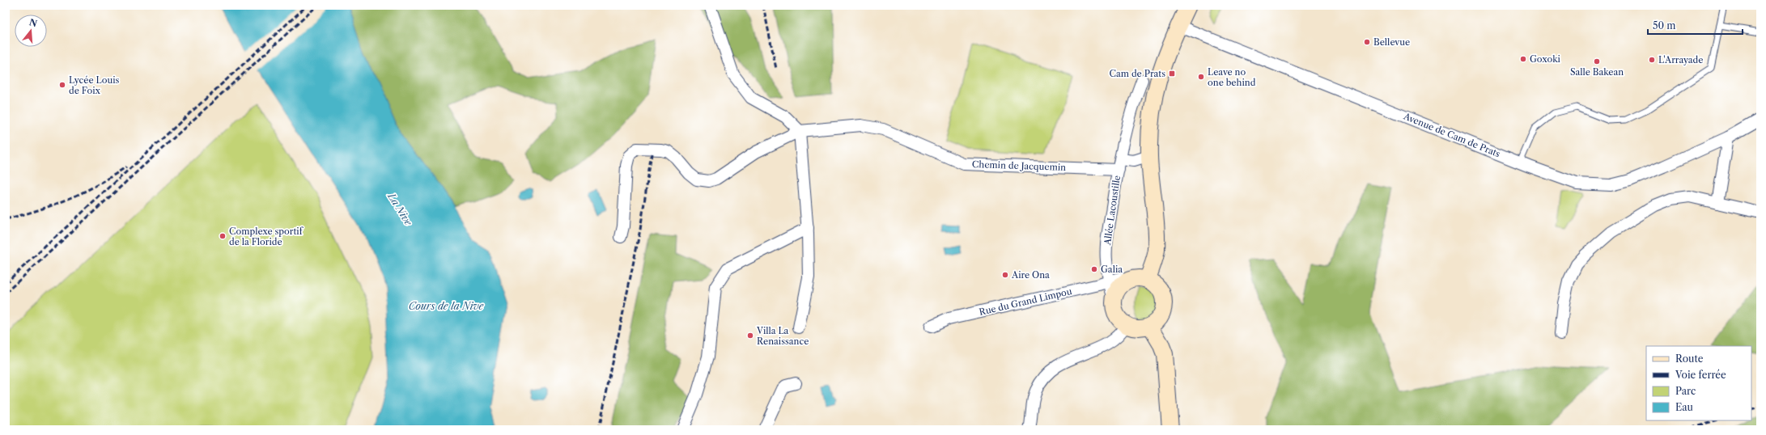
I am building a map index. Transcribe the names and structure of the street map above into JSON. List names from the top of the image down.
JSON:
{
  "streets": {
    "street": [
      "Avenue de Cam de Prats",
      "Chemin de Jacquemin",
      "Allée Lacoustille",
      "Rue du Grand Limpou"
    ]
  },
  "crossings": [
    ["Chemin de Jacquemin", "Allée Lacoustille"],
    ["Allée Lacoustille", "Rue du Grand Limpou"]
  ],
  "water": ["La Nive", "Cours de la Nive"],
  "places": {
    "other": [
      "Bellevue",
      "Goxoki",
      "L'Arrayade",
      "Salle Bakean",
      "Leave no one behind",
      "Lycée Louis de Foix",
      "Complexe sportif de la Floride",
      "Galia",
      "Aire Ona",
      "Villa La Renaissance"
    ],
    "transit": ["Cam de Prats"]
  },
  "legend": [
    "Route",
    "Voie ferrée",
    "Parc",
    "Eau"
  ],
  "scale_bar": "50 m",
  "north": "top"
}
